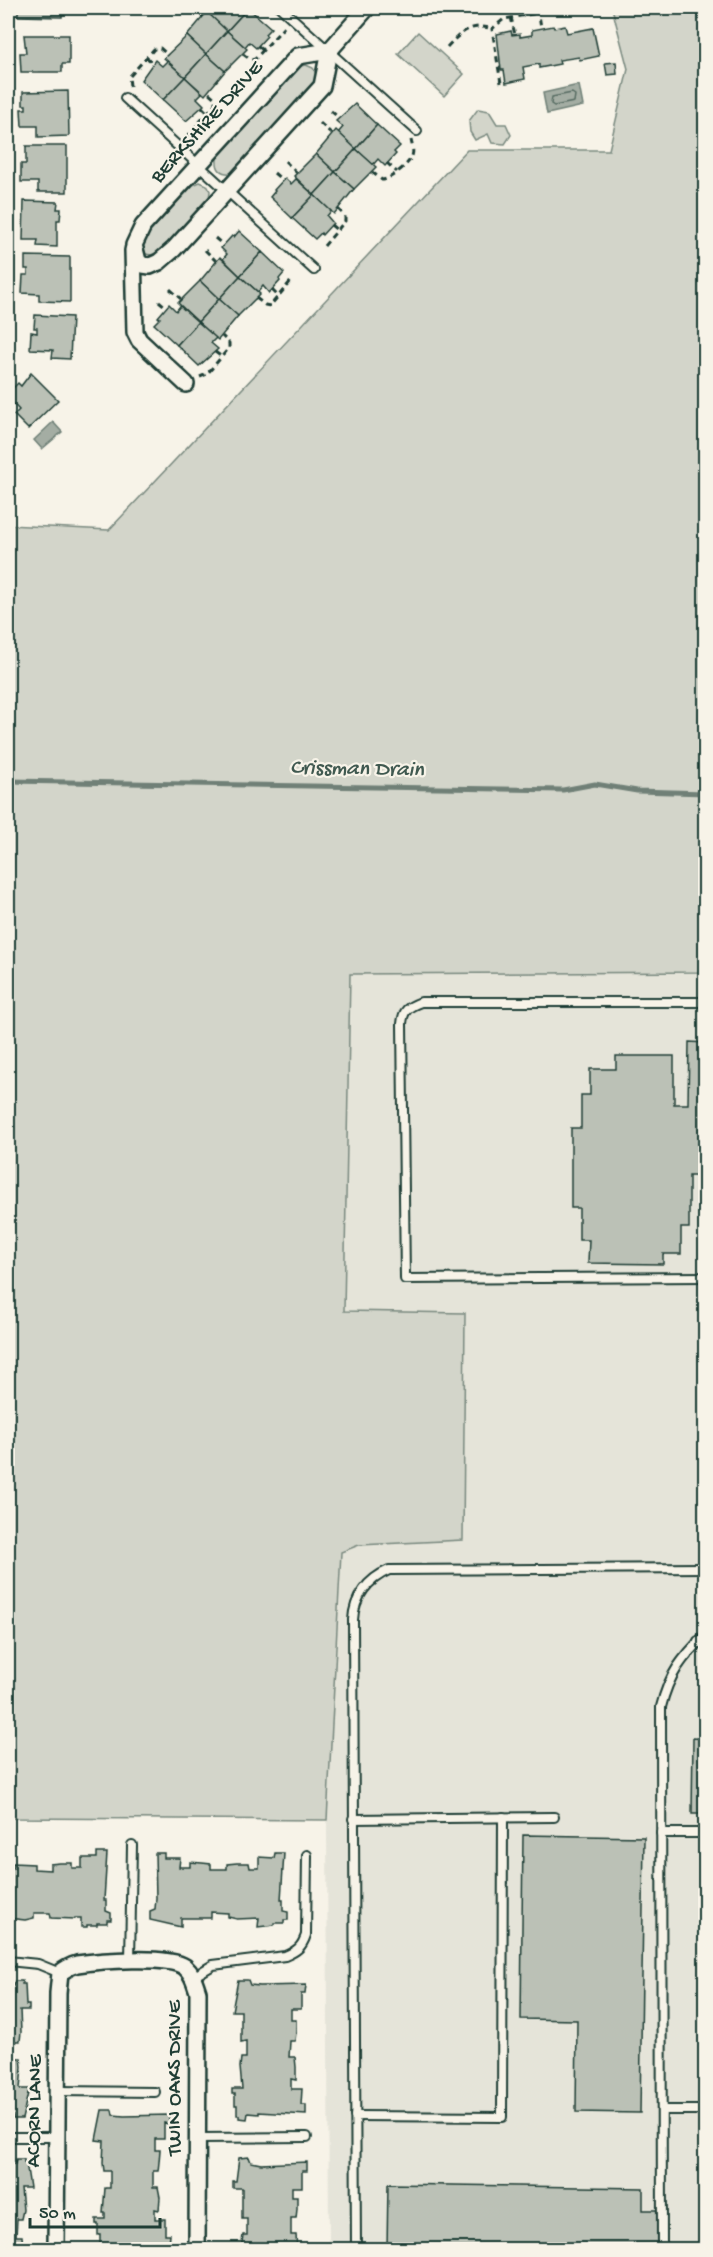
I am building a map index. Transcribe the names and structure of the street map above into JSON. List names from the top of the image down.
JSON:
{
  "streets": {
    "street": ["BERKSHIRE DRIVE", "TWIN OAKS DRIVE", "ACORN LANE"]
  },
  "crossings": [
    ["TWIN OAKS DRIVE", "ACORN LANE"]
  ],
  "water": ["Crissman Drain"],
  "scale_bar": "50 m"
}
